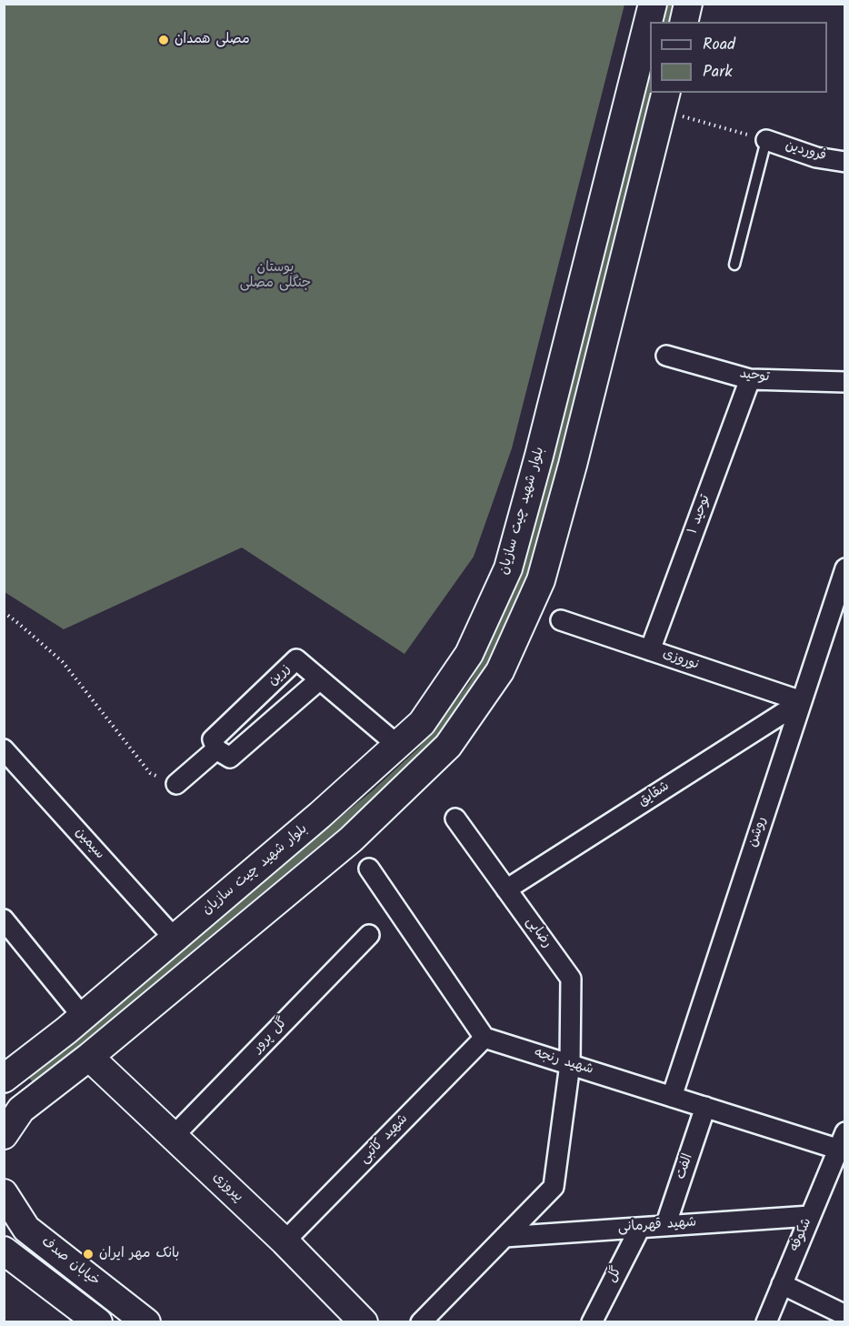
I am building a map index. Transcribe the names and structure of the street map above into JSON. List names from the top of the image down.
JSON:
{
  "streets": {
    "main road": ["بلوار شهید چیت سازیان", "پیروزی", "خیابان صدف"],
    "street": [
      "فروردین",
      "توحید",
      "توحید ۱",
      "نوروزی",
      "زرین",
      "شقایق",
      "روشن",
      "سیمین",
      "رضایی",
      "گل پرور",
      "شهید رنجه",
      "شهید کاتبی",
      "الفت",
      "شهید قهرمانی",
      "شکوفه",
      "گل"
    ]
  },
  "crossings": [
    ["توحید", "توحید ۱"],
    ["بلوار شهید چیت سازیان", "زرین"],
    ["بلوار شهید چیت سازیان", "سیمین"],
    ["توحید ۱", "نوروزی"],
    ["نوروزی", "شقایق"],
    ["نوروزی", "روشن"],
    ["شقایق", "روشن"],
    ["شقایق", "رضایی"],
    ["روشن", "شهید رنجه"],
    ["رضایی", "شهید رنجه"],
    ["گل پرور", "پیروزی"],
    ["شهید رنجه", "شهید کاتبی"],
    ["شهید رنجه", "الفت"],
    ["شهید رنجه", "شکوفه"],
    ["شهید کاتبی", "پیروزی"],
    ["الفت", "شهید قهرمانی"],
    ["شهید قهرمانی", "شکوفه"],
    ["شهید قهرمانی", "گل"]
  ],
  "parks": ["بوستان جنگلی مصلی"],
  "places": ["مصلی همدان", "بانک مهر ایران"],
  "legend": ["Road", "Park"]
}
